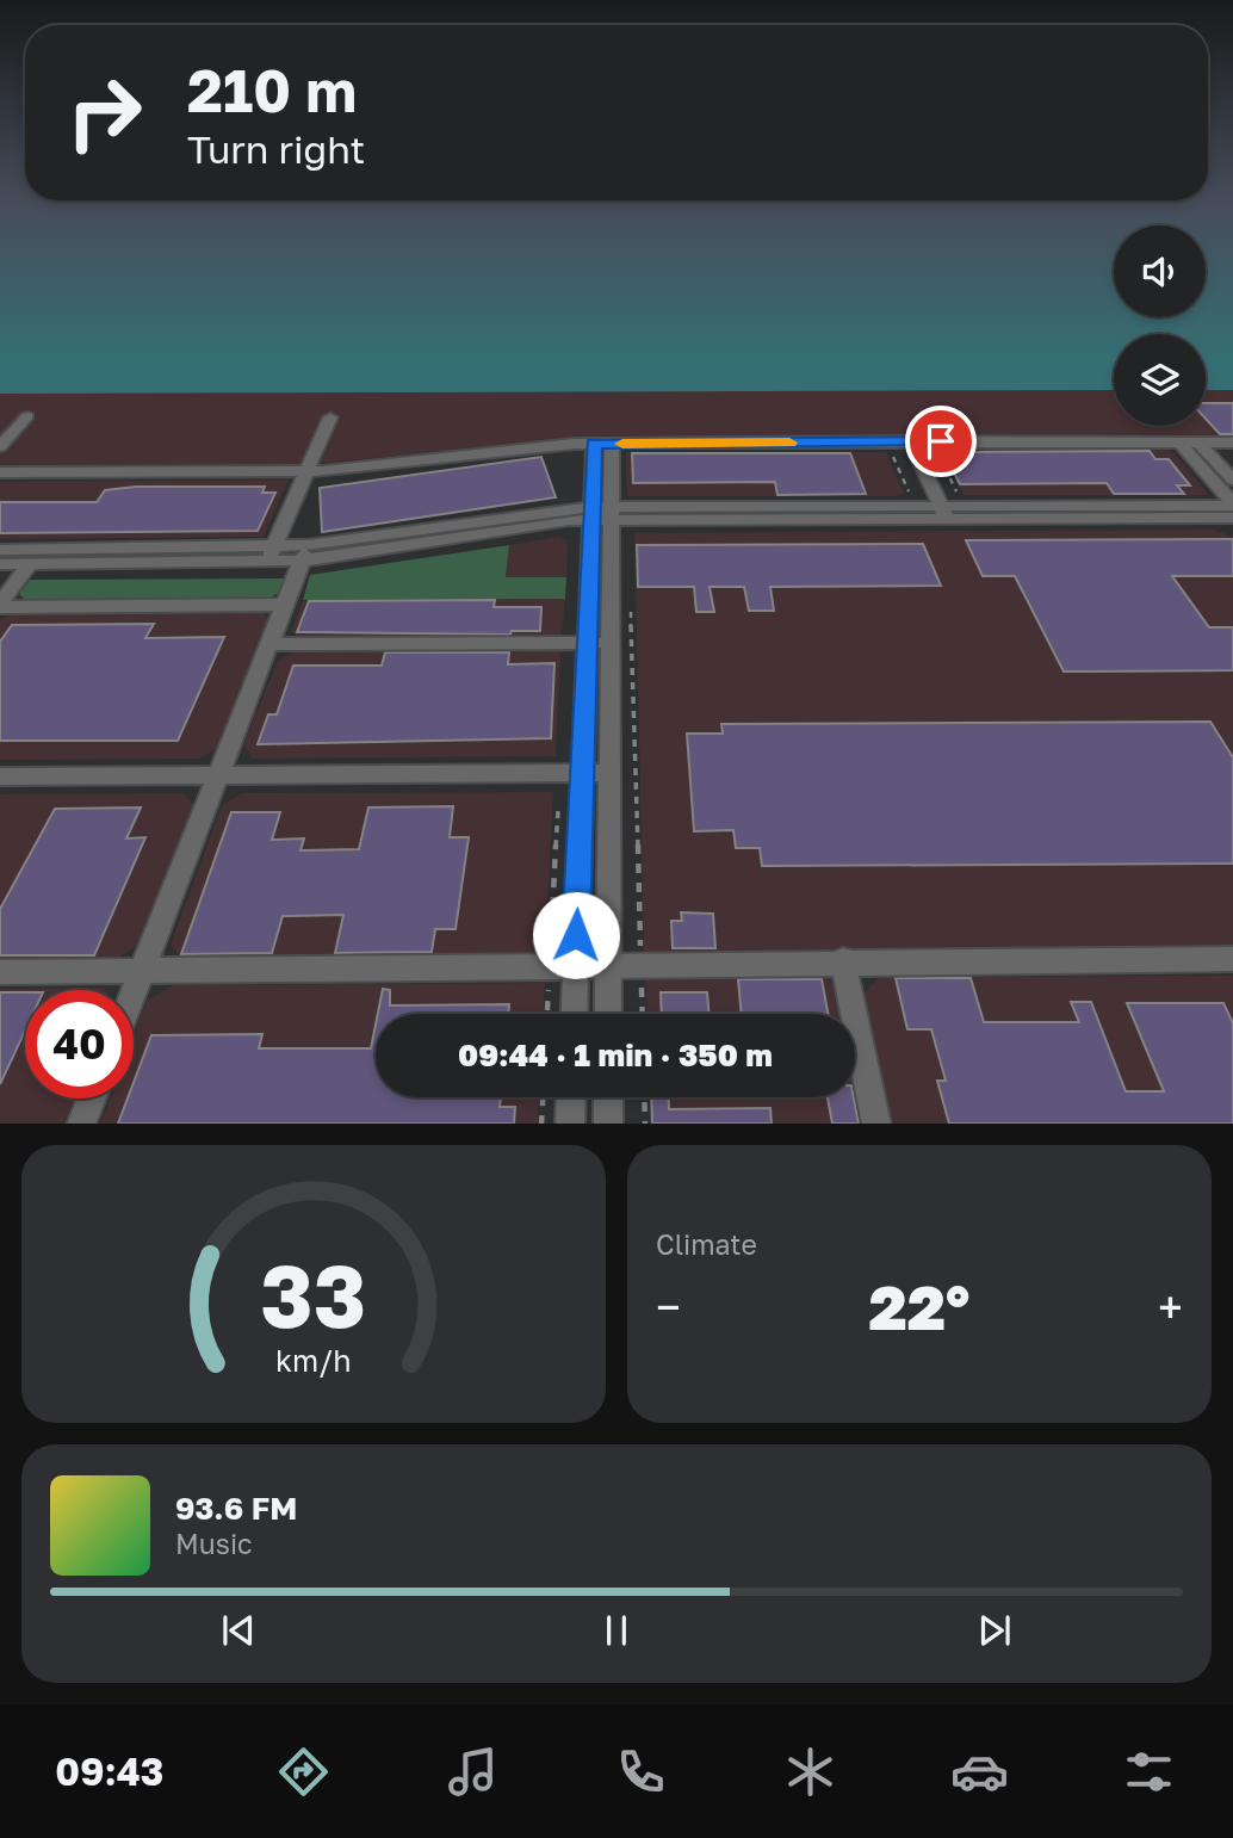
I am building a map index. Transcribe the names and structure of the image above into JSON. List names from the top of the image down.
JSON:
{
  "page": {
    "turn": ["210 m", "Turn right"],
    "limit": "40",
    "trip": "09:44 · 1 min · 350 m",
    "tile": "Climate",
    "heat": ["−", "22°", "+"],
    "song": ["93.6 FM", "Music"],
    "tabs": "09:43",
    "gauge": ["33", "km/h"]
  }
}
